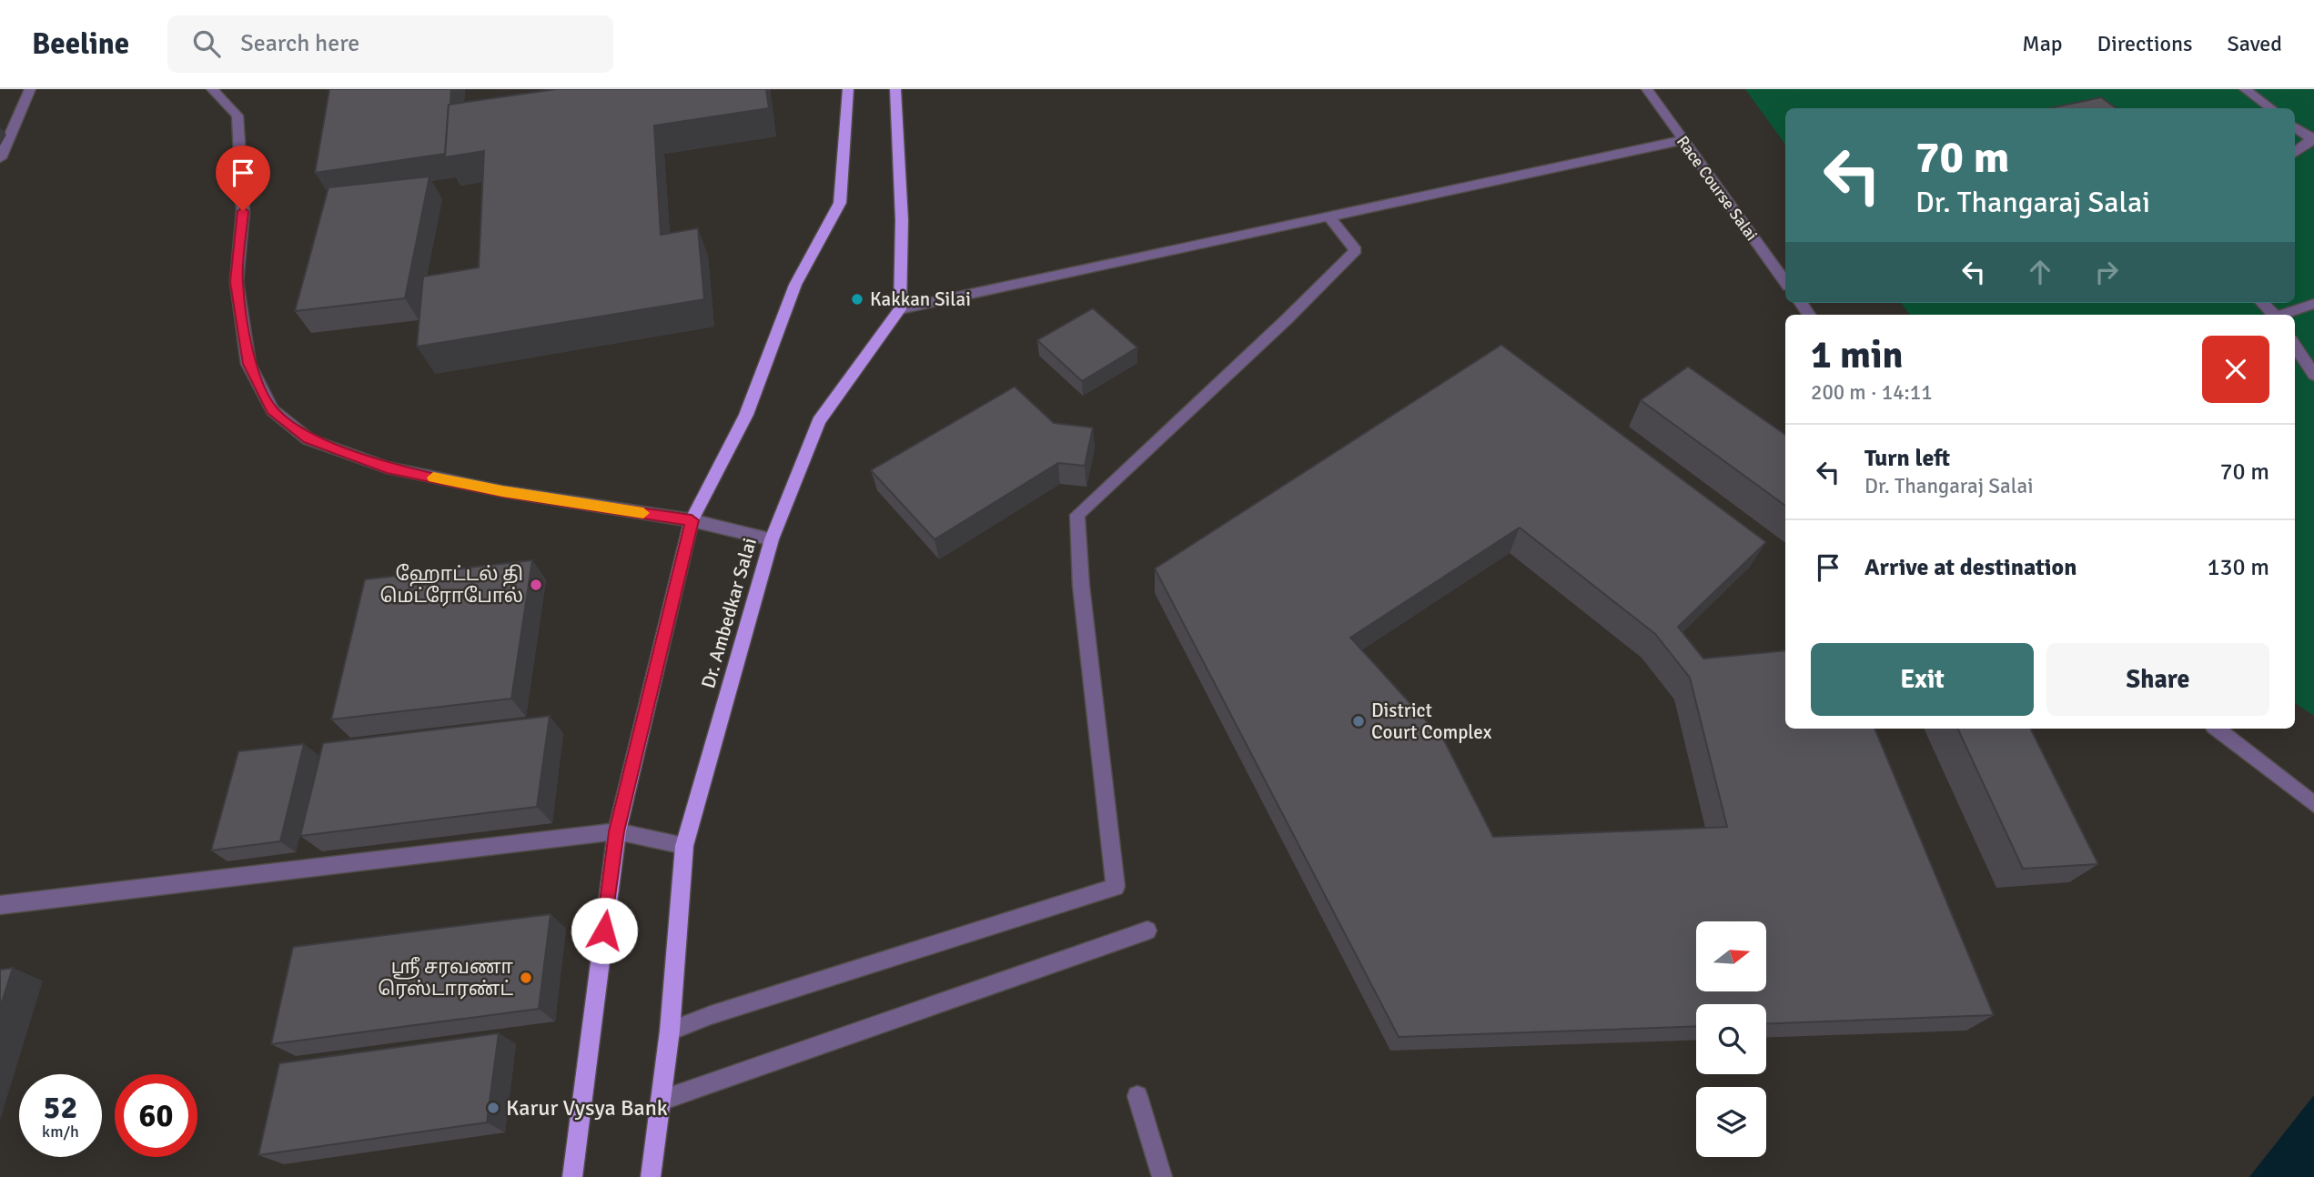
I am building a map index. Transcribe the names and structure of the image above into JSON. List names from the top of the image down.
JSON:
{
  "streets": {
    "main road": ["Dr. Ambedkar Salai"],
    "street": ["Race Course Salai"]
  },
  "places": [
    "Kakkan Silai",
    "ஹோட்டல் தி மெட்ரோபோல்",
    "District Court Complex",
    "ஸ்ரீ சரவணா ரெஸ்டாரண்ட்",
    "Karur Vysya Bank"
  ],
  "north": "right",
  "page": {
    "header": "Beeline",
    "search": "Search here",
    "nav": ["Map", "Directions", "Saved"],
    "turn": ["70 m", "Dr. Thangaraj Salai"],
    "heading": ["1 min", "200 m · 14:11"],
    "list": [
      {
        "name": "Turn left",
        "note": "Dr. Thangaraj Salai",
        "value": "70 m"
      },
      {
        "name": "Arrive at destination",
        "value": "130 m"
      }
    ],
    "buttons": ["Exit", "Share"],
    "speed": "52 km/h",
    "limit": "60"
  }
}
